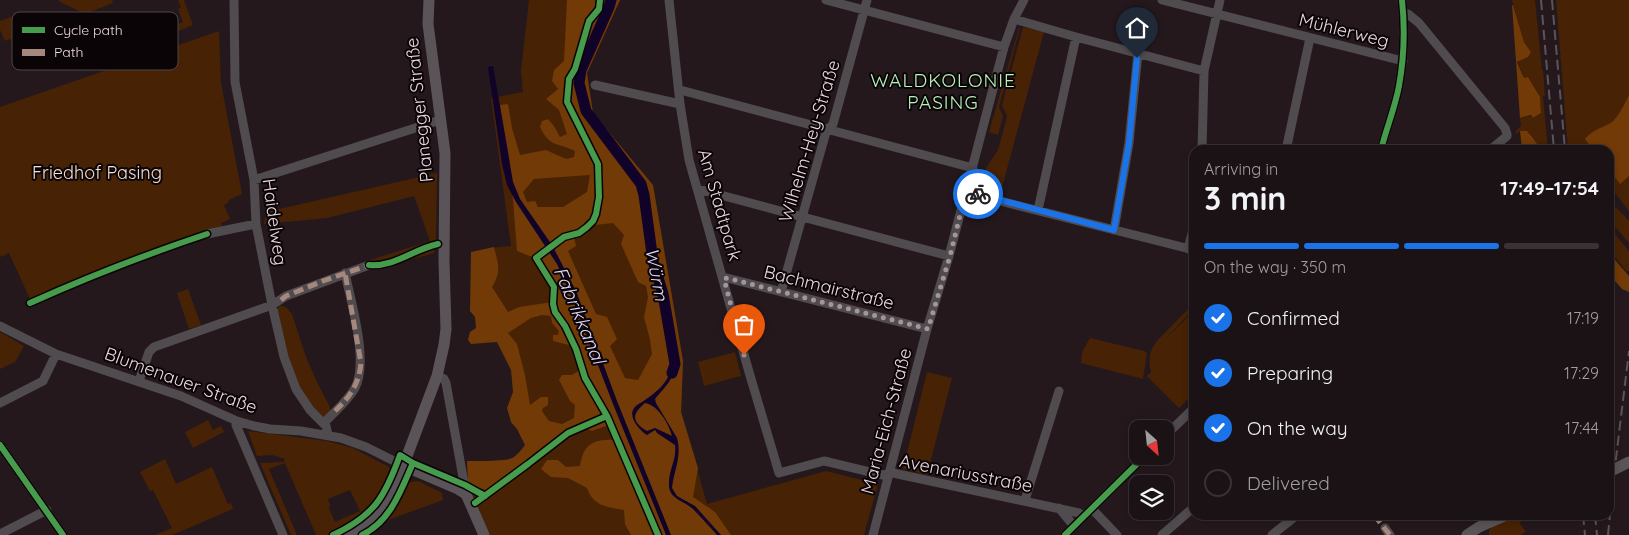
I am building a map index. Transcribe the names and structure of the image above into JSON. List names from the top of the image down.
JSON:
{
  "streets": {
    "main road": ["Planegger Straße", "Blumenauer Straße"],
    "street": [
      "Mühlerweg",
      "Wilhelm-Hey-Straße",
      "Am Stadtpark",
      "Haidelweg",
      "Bachmairstraße",
      "Maria-Eich-Straße",
      "Avenariusstraße"
    ]
  },
  "crossings": [
    ["Planegger Straße", "Blumenauer Straße"],
    ["Wilhelm-Hey-Straße", "Bachmairstraße"],
    ["Am Stadtpark", "Bachmairstraße"],
    ["Am Stadtpark", "Avenariusstraße"],
    ["Haidelweg", "Blumenauer Straße"],
    ["Bachmairstraße", "Maria-Eich-Straße"],
    ["Maria-Eich-Straße", "Avenariusstraße"]
  ],
  "districts": ["WALDKOLONIE PASING"],
  "water": ["Würm", "Fabrikkanal"],
  "parks": ["Friedhof Pasing"],
  "legend": ["Cycle path", "Path"],
  "north": "bottom right",
  "page": {
    "heading": ["3 min", "Arriving in", "17:49–17:54"],
    "bar": "On the way · 350 m",
    "list": [
      ["Confirmed", "17:19"],
      ["Preparing", "17:29"],
      ["On the way", "17:44"],
      "Delivered"
    ]
  }
}
